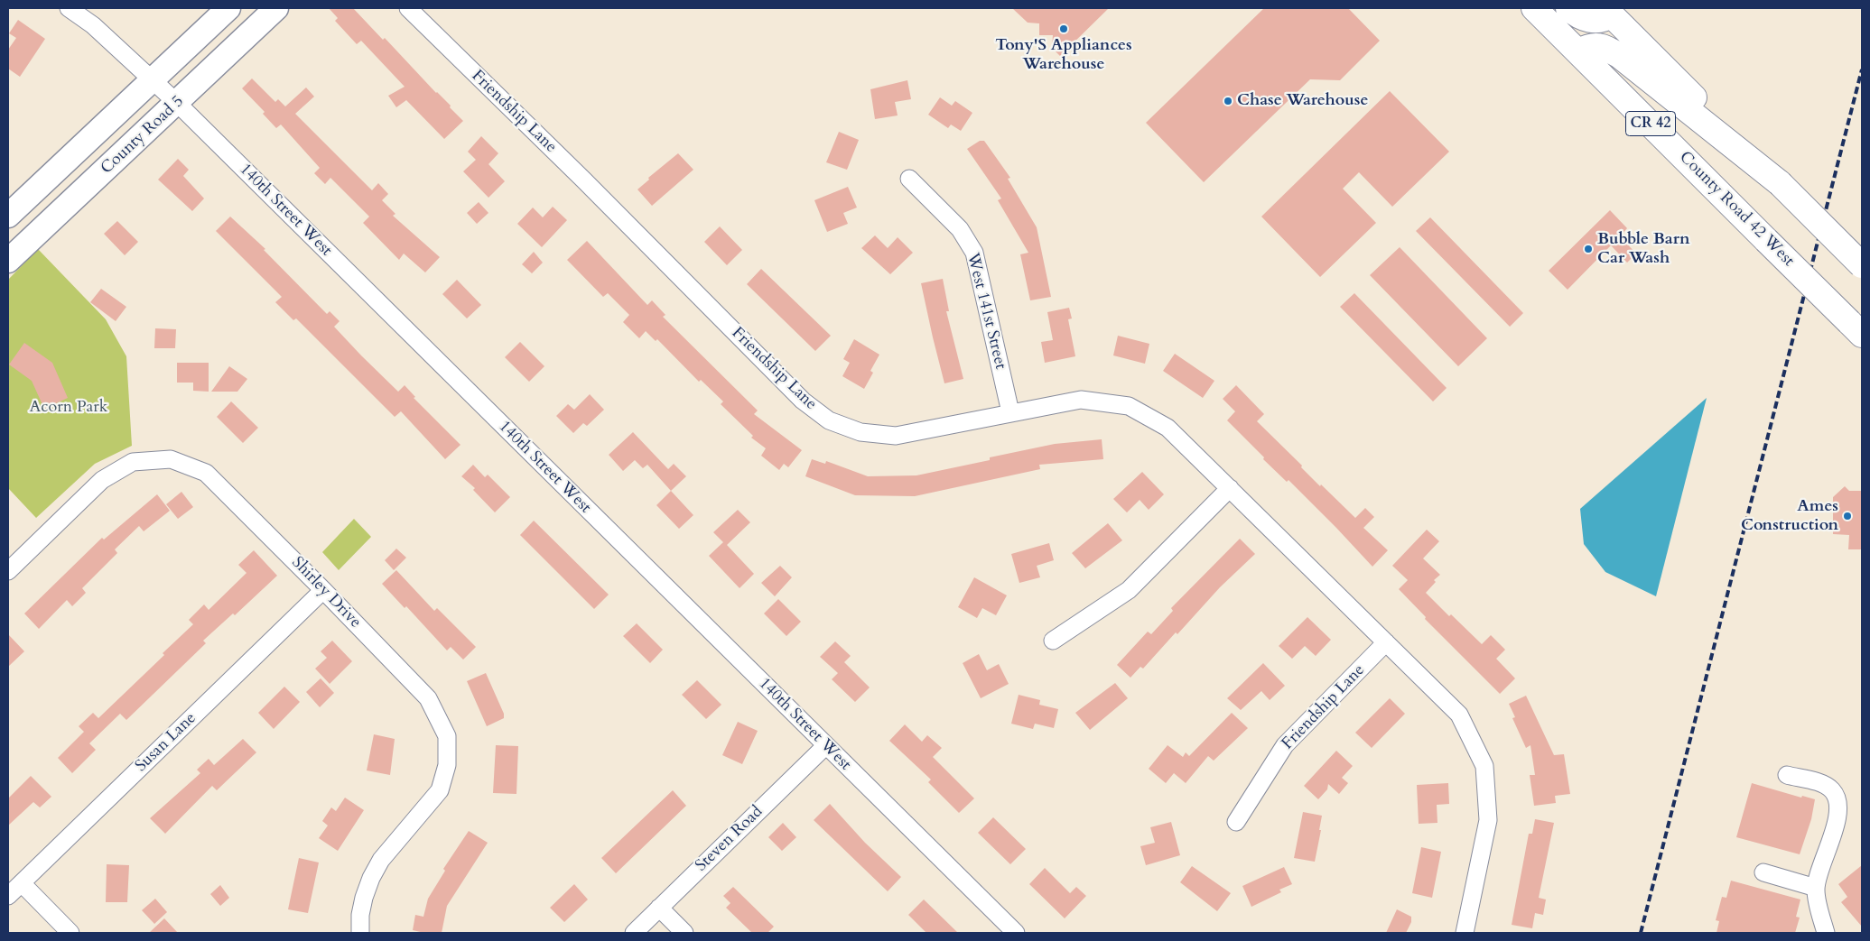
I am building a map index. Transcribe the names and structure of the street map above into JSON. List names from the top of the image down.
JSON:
{
  "streets": {
    "highway": ["CR 42", "County Road 42 West"],
    "main road": ["County Road 5"],
    "street": [
      "Friendship Lane",
      "140th Street West",
      "West 141st Street",
      "Shirley Drive",
      "Susan Lane",
      "Steven Road"
    ]
  },
  "crossings": [
    ["Friendship Lane", "West 141st Street"],
    ["County Road 5", "140th Street West"],
    ["140th Street West", "Steven Road"],
    ["Shirley Drive", "Susan Lane"]
  ],
  "parks": ["Acorn Park"],
  "places": [
    "Tony'S Appliances Warehouse",
    "Chase Warehouse",
    "Bubble Barn Car Wash",
    "Ames Construction"
  ]
}
